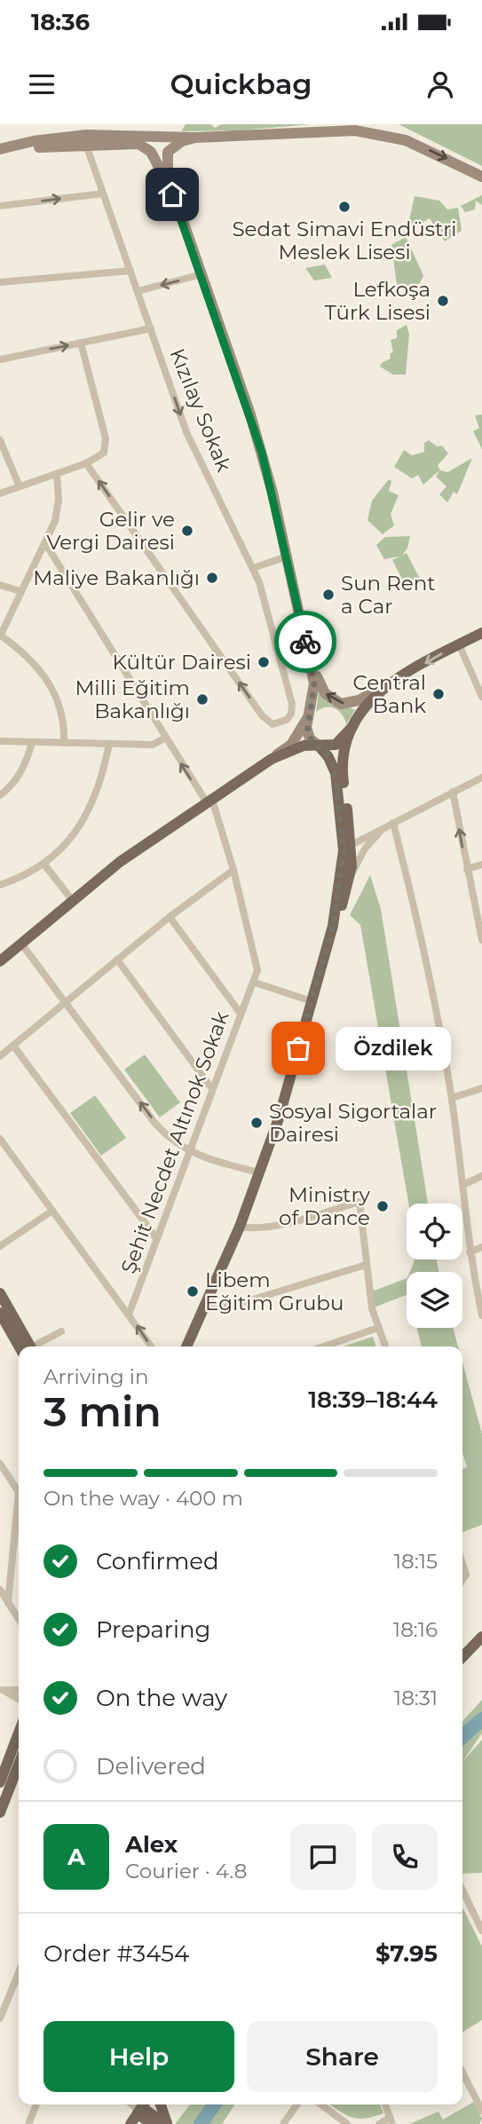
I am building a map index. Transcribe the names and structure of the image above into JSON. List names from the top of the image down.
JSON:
{
  "streets": {
    "street": ["Kızılay Sokak", "Şehit Necdet Altınok Sokak"]
  },
  "places": [
    "Sedat Simavi Endüstri Meslek Lisesi",
    "Lefkoşa Türk Lisesi",
    "Gelir ve Vergi Dairesi",
    "Maliye Bakanlığı",
    "Sun Rent a Car",
    "Kültür Dairesi",
    "Central Bank",
    "Milli Eğitim Bakanlığı",
    "Özdilek",
    "Sosyal Sigortalar Dairesi",
    "Ministry of Dance",
    "Libem Eğitim Grubu"
  ],
  "page": {
    "status": "18:36",
    "header": "Quickbag",
    "bubble": "Özdilek",
    "heading": ["3 min", "Arriving in", "18:39–18:44"],
    "panel": [
      "Alex",
      "Courier · 4.8",
      "Order #3454",
      "$7.95"
    ],
    "bar": "On the way · 400 m",
    "list": [
      ["Confirmed", "18:15"],
      ["Preparing", "18:16"],
      ["On the way", "18:31"],
      "Delivered"
    ],
    "round": "A",
    "buttons": ["Help", "Share"]
  }
}
